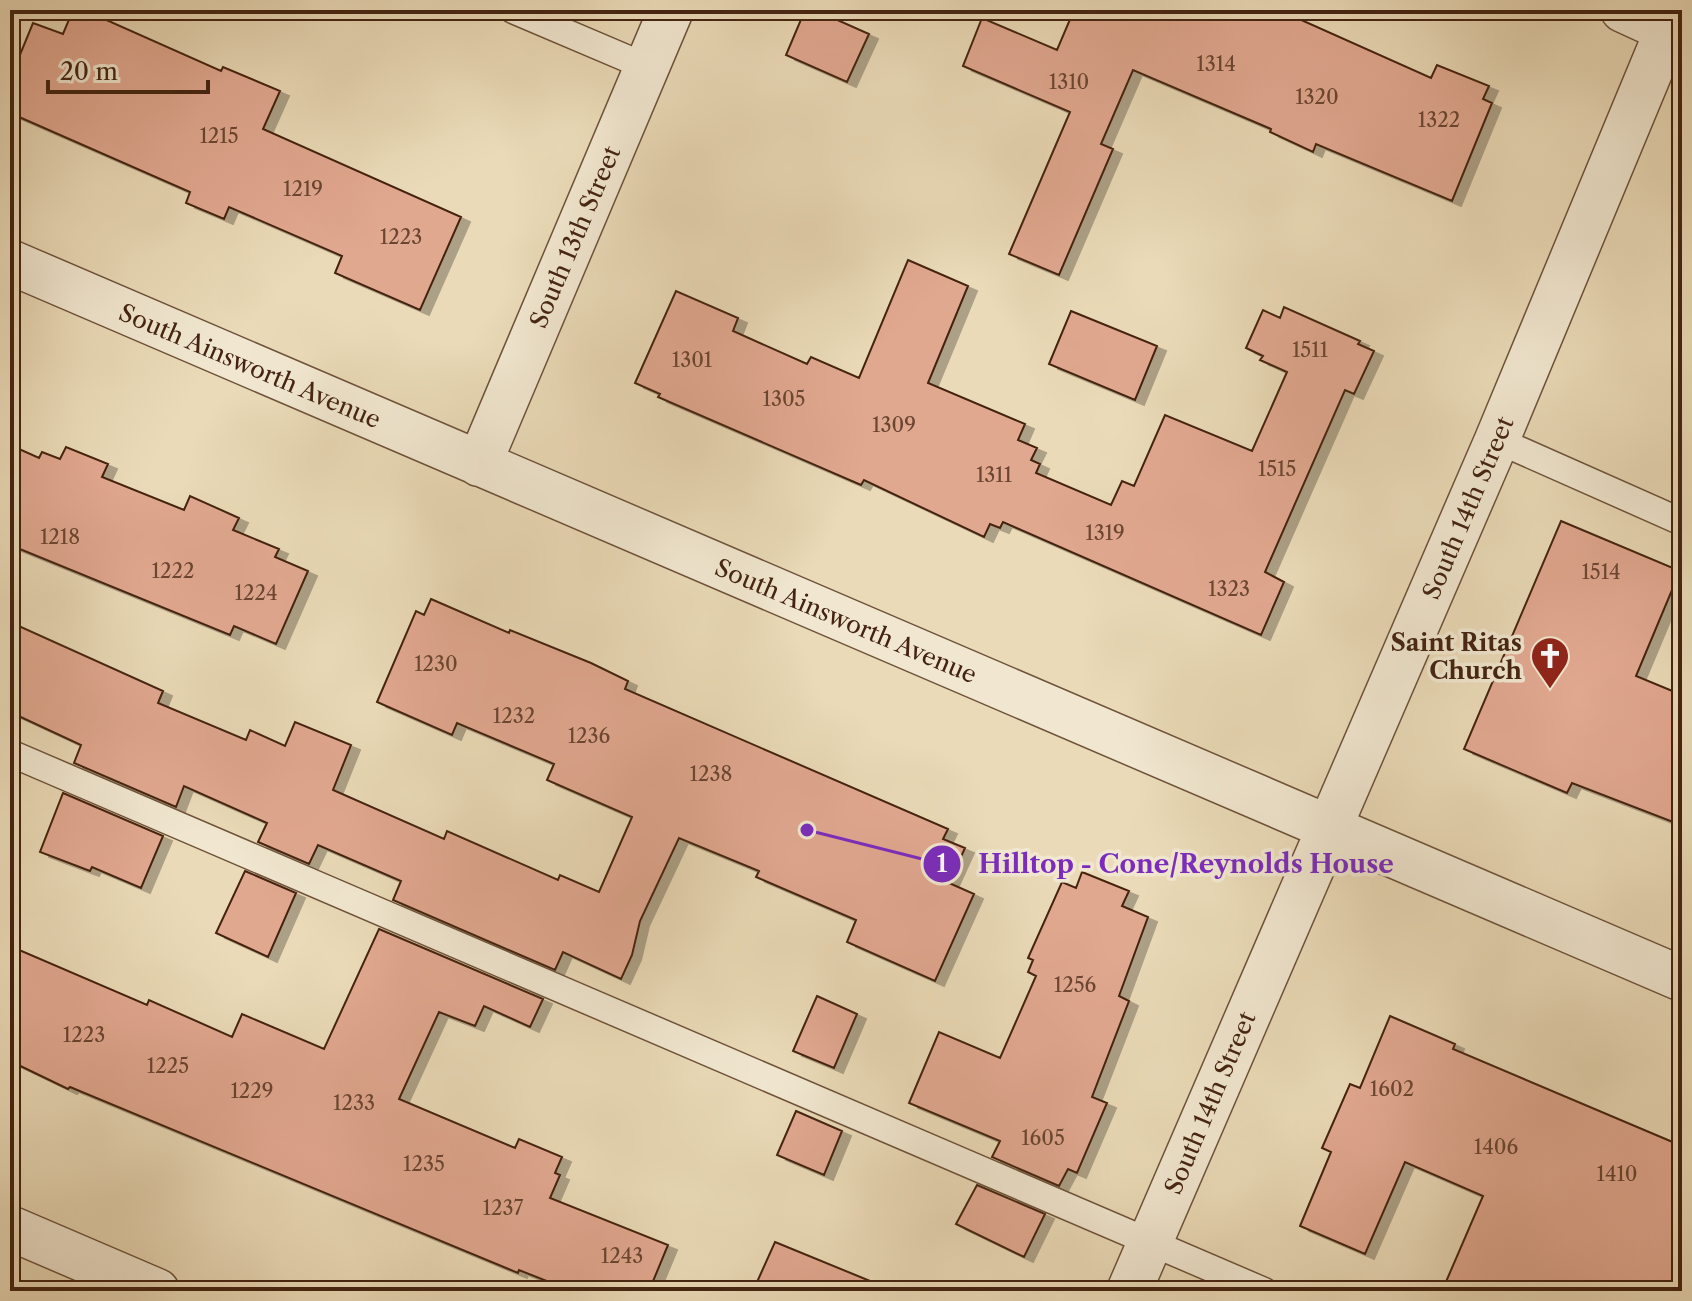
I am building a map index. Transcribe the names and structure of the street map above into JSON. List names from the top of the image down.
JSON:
{
  "streets": {
    "street": ["South 13th Street", "South Ainsworth Avenue", "South 14th Street"]
  },
  "crossings": [
    ["South 13th Street", "South Ainsworth Avenue"],
    ["South Ainsworth Avenue", "South 14th Street"]
  ],
  "places": {
    "church": ["Saint Ritas Church"],
    "other": ["Hilltop - Cone/Reynolds House"]
  },
  "house_numbers": [
    "1314",
    "1310",
    "1320",
    "1322",
    "1215",
    "1219",
    "1223",
    "1511",
    "1301",
    "1305",
    "1309",
    "1515",
    "1311",
    "1319",
    "1218",
    "1222",
    "1514",
    "1323",
    "1224",
    "1230",
    "1232",
    "1236",
    "1238",
    "1256",
    "1223",
    "1225",
    "1602",
    "1229",
    "1233",
    "1605",
    "1406",
    "1235",
    "1410",
    "1237",
    "1243"
  ],
  "scale_bar": "20 m"
}
